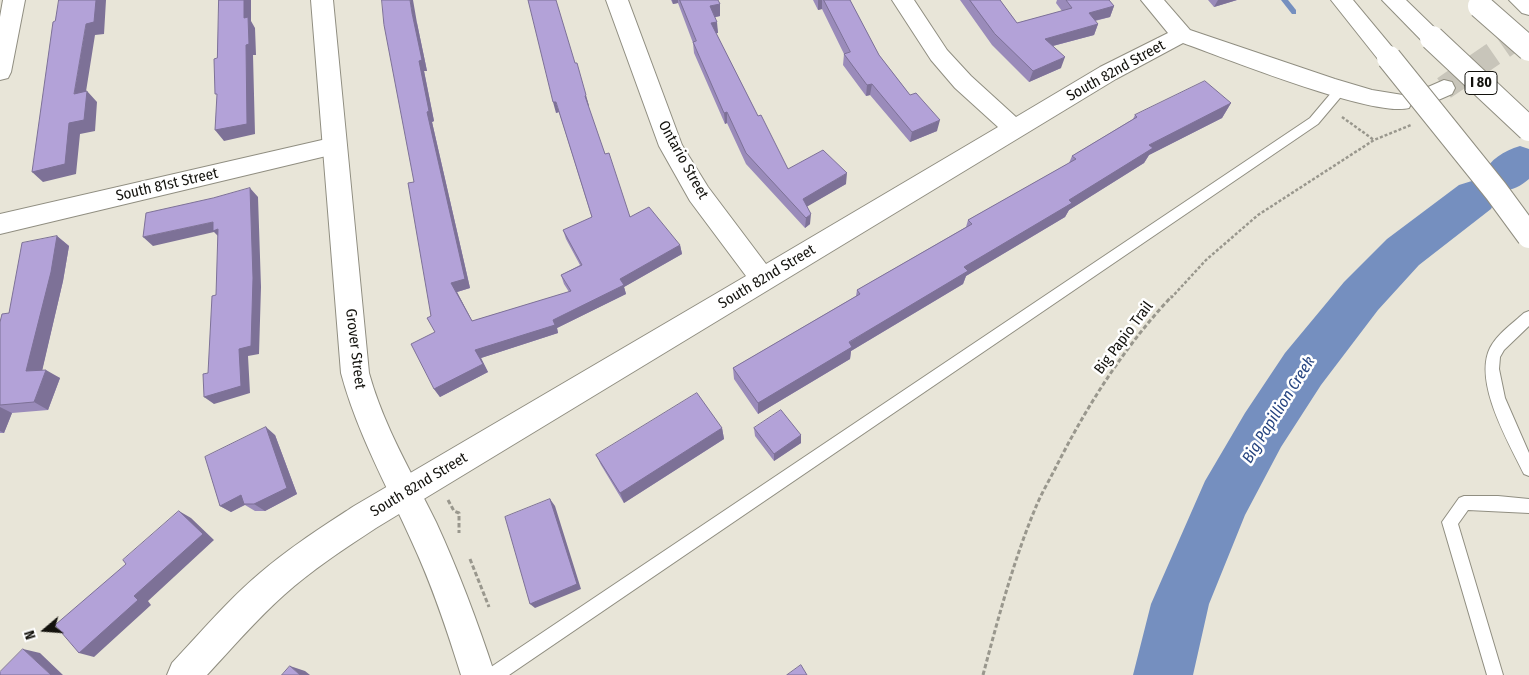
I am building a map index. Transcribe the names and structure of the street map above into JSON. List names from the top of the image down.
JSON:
{
  "streets": {
    "main road": [
      "South 82nd Street",
      "I 80",
      "Ontario Street",
      "South 81st Street",
      "Grover Street"
    ],
    "path": ["Big Papio Trail"]
  },
  "crossings": [
    ["South 82nd Street", "Ontario Street"],
    ["South 82nd Street", "Grover Street"],
    ["South 81st Street", "Grover Street"]
  ],
  "water": ["Big Papillion Creek"],
  "north": "left"
}
